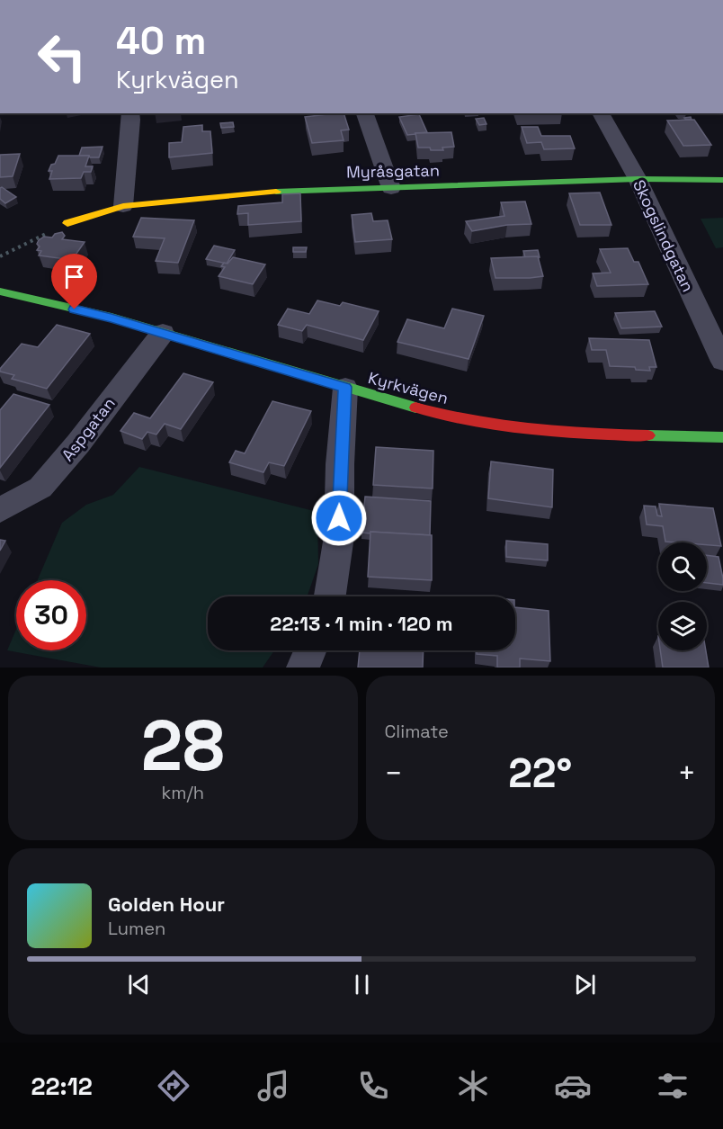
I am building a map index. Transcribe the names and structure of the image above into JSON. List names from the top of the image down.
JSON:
{
  "streets": {
    "street": [
      "Myråsgatan",
      "Skogslindgatan",
      "Kyrkvägen",
      "Aspgatan"
    ]
  },
  "crossings": [
    ["Myråsgatan", "Skogslindgatan"],
    ["Kyrkvägen", "Aspgatan"]
  ],
  "page": {
    "turn": ["40 m", "Kyrkvägen"],
    "limit": "30",
    "trip": "22:13 · 1 min · 120 m",
    "tile": [
      ["28", "km/h"],
      "Climate"
    ],
    "heat": ["−", "22°", "+"],
    "song": ["Golden Hour", "Lumen"],
    "tabs": "22:12"
  }
}
